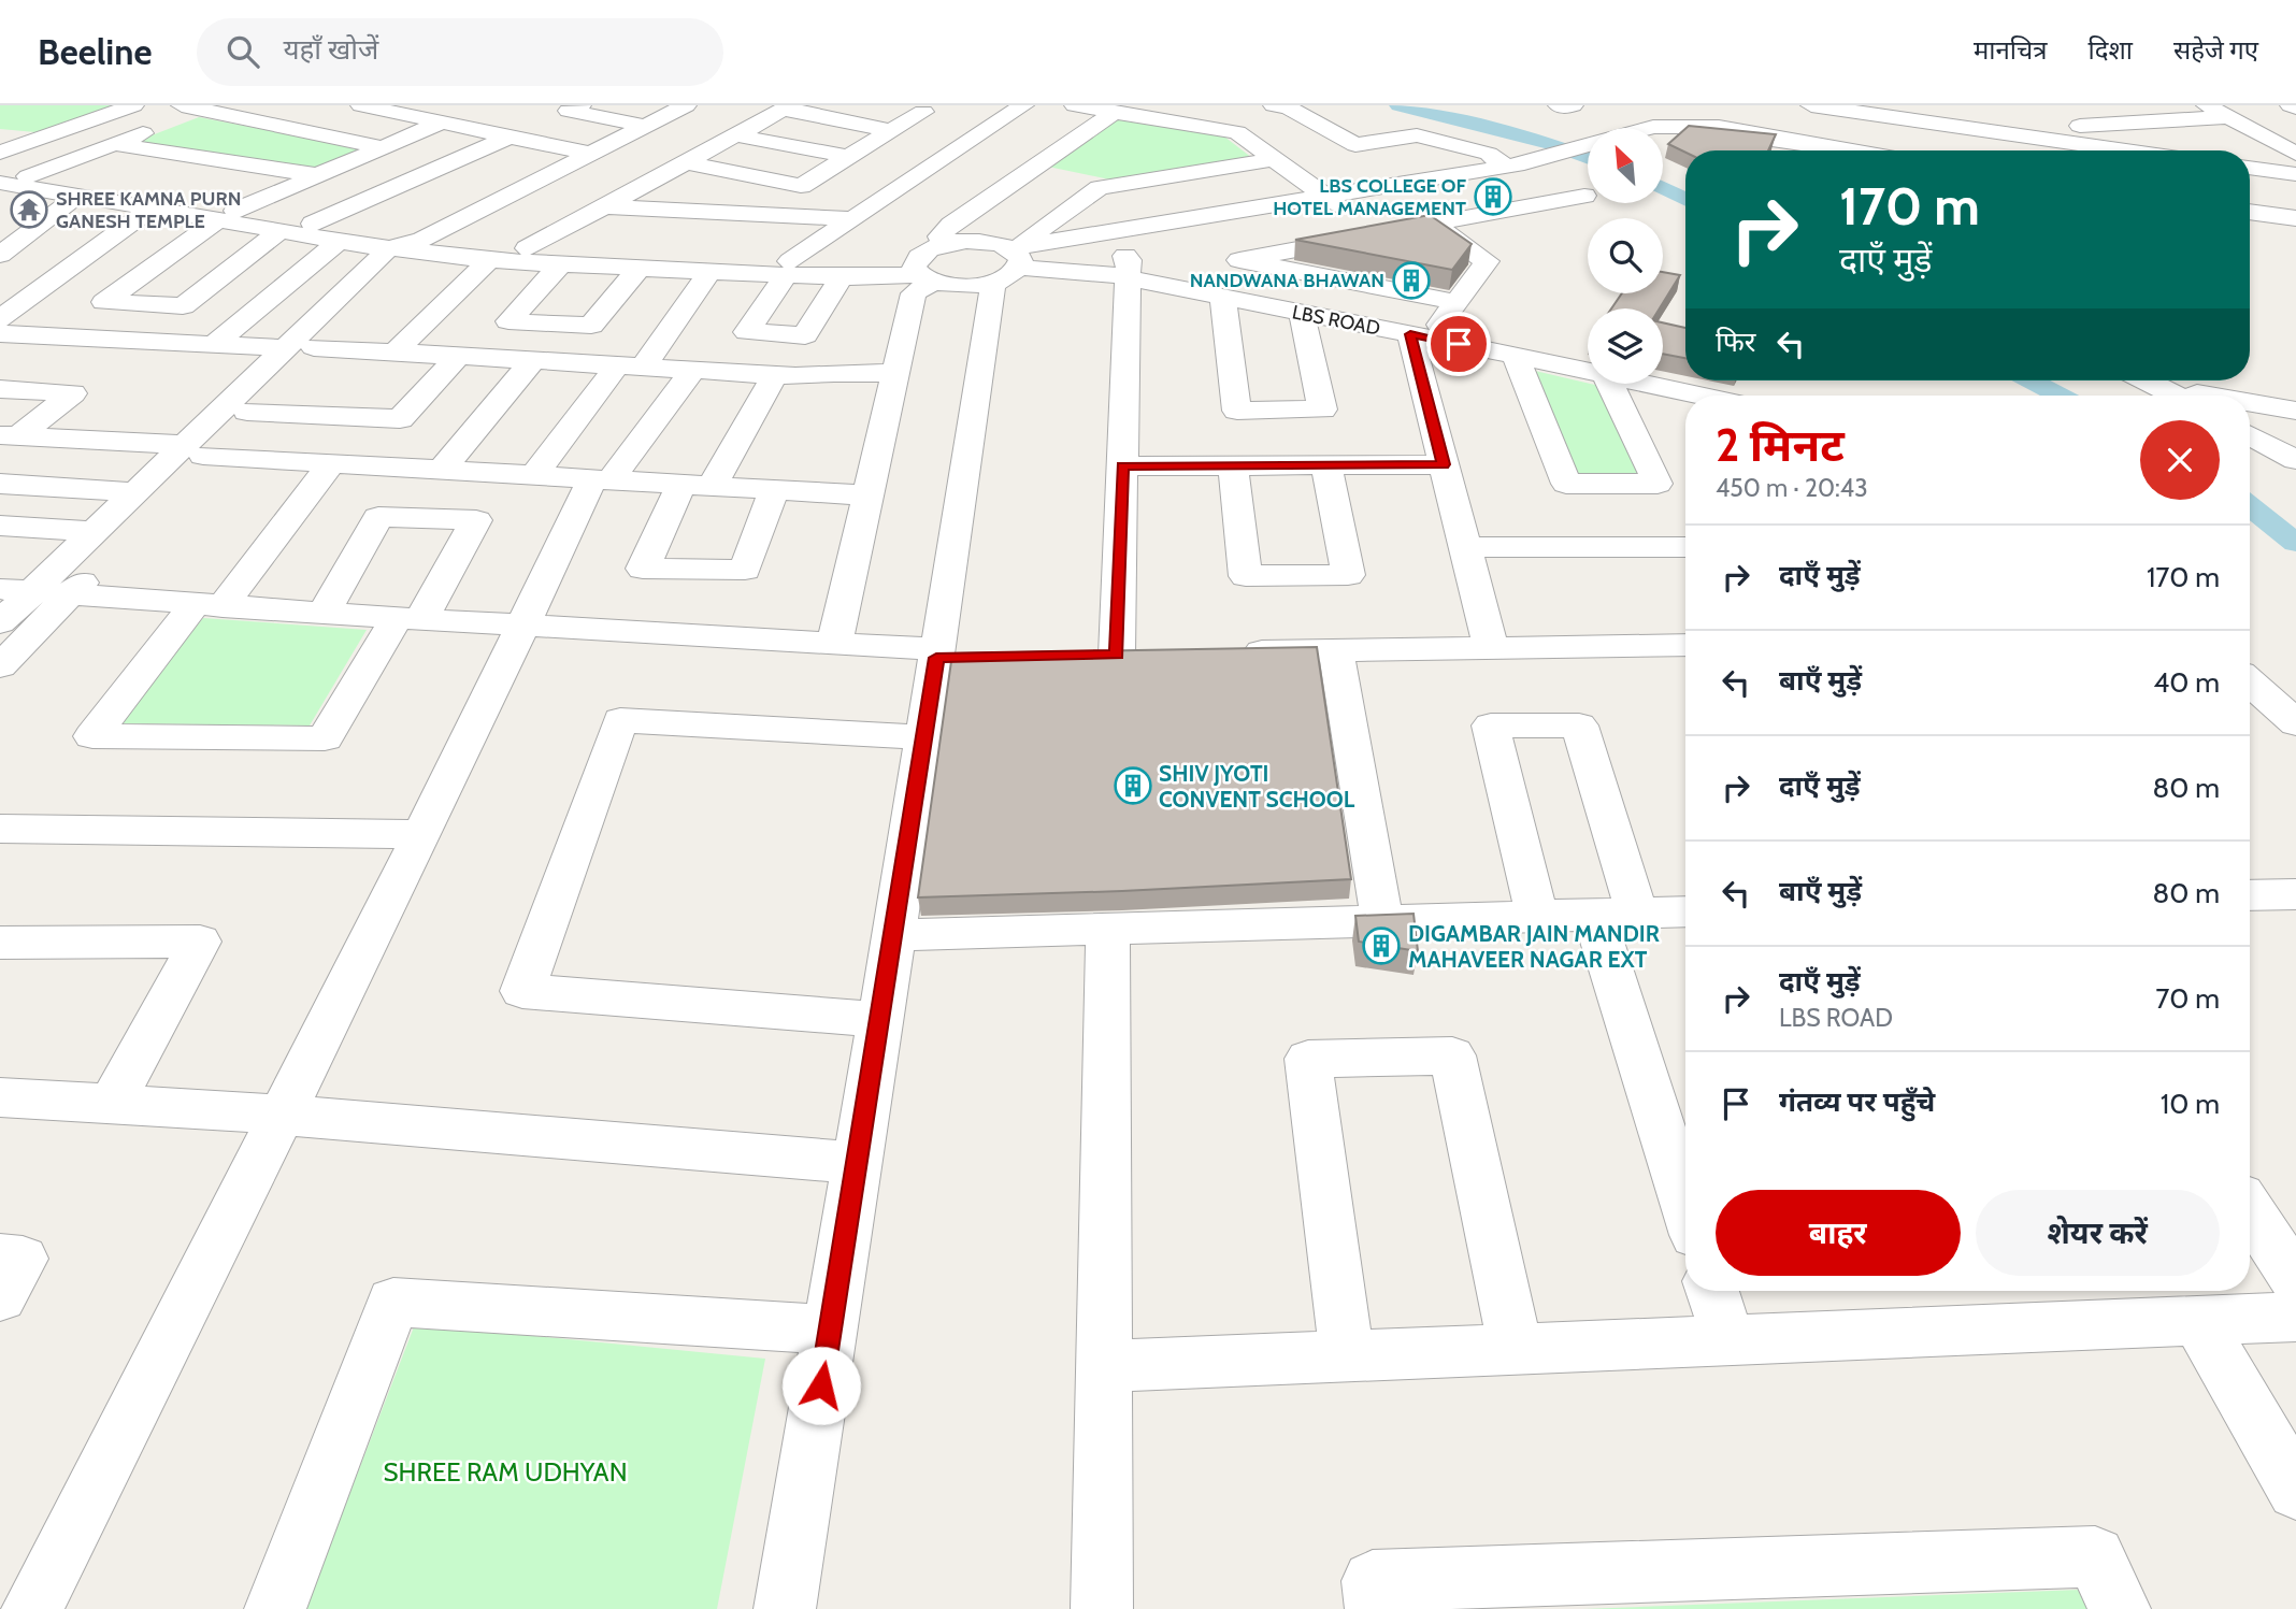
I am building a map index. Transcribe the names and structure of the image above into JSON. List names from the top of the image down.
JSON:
{
  "streets": {
    "street": ["LBS ROAD"]
  },
  "parks": ["SHREE RAM UDHYAN"],
  "places": {
    "building": [
      "LBS COLLEGE OF HOTEL MANAGEMENT",
      "NANDWANA BHAWAN",
      "SHIV JYOTI CONVENT SCHOOL",
      "DIGAMBAR JAIN MANDIR MAHAVEER NAGAR EXT"
    ],
    "temple": ["SHREE KAMNA PURN GANESH TEMPLE"]
  },
  "north": "top left",
  "page": {
    "header": "Beeline",
    "search": "यहाँ खोजें",
    "nav": ["मानचित्र", "दिशा", "सहेजे गए"],
    "turn": ["170 m", "दाएँ मुड़ें"],
    "then": "फिर",
    "heading": ["2 मिनट", "450 m · 20:43"],
    "list": [
      {
        "name": "दाएँ मुड़ें",
        "value": "170 m"
      },
      {
        "name": "बाएँ मुड़ें",
        "value": "40 m"
      },
      {
        "name": "दाएँ मुड़ें",
        "value": "80 m"
      },
      {
        "name": "बाएँ मुड़ें",
        "value": "80 m"
      },
      {
        "name": "दाएँ मुड़ें",
        "note": "LBS ROAD",
        "value": "70 m"
      },
      {
        "name": "गंतव्य पर पहुँचे",
        "value": "10 m"
      }
    ],
    "buttons": ["बाहर", "शेयर करें"]
  }
}
